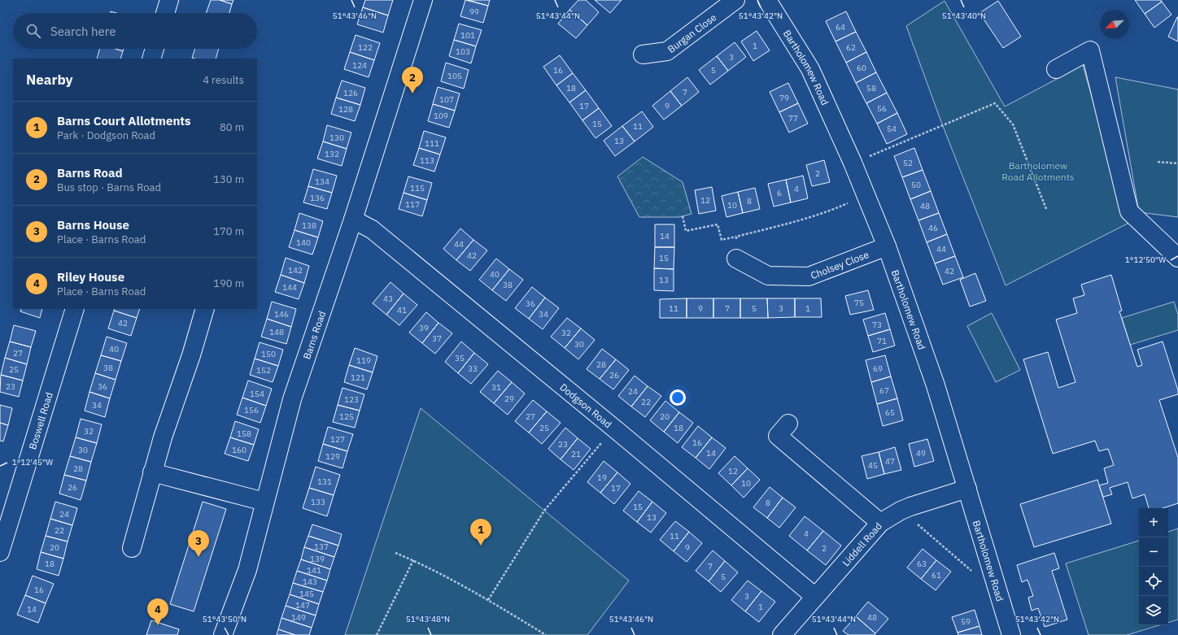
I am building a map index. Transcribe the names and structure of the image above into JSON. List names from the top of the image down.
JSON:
{
  "streets": {
    "street": [
      "Burgan Close",
      "Bartholomew Road",
      "Cholsey Close",
      "Barns Road",
      "Dodgson Road",
      "Boswell Road",
      "Liddell Road"
    ]
  },
  "crossings": [
    ["Bartholomew Road", "Cholsey Close"],
    ["Bartholomew Road", "Liddell Road"],
    ["Barns Road", "Dodgson Road"],
    ["Dodgson Road", "Liddell Road"]
  ],
  "parks": ["Bartholomew Road Allotments"],
  "house_numbers": [
    "99",
    "64",
    "101",
    "1",
    "122",
    "62",
    "103",
    "3",
    "124",
    "60",
    "16",
    "5",
    "105",
    "18",
    "58",
    "7",
    "126",
    "79",
    "107",
    "17",
    "9",
    "56",
    "128",
    "109",
    "77",
    "15",
    "11",
    "54",
    "130",
    "13",
    "111",
    "132",
    "113",
    "52",
    "2",
    "134",
    "50",
    "115",
    "4",
    "6",
    "136",
    "12",
    "8",
    "117",
    "10",
    "48",
    "138",
    "46",
    "14",
    "140",
    "44",
    "44",
    "42",
    "15",
    "142",
    "42",
    "40",
    "13",
    "38",
    "144",
    "43",
    "75",
    "36",
    "11",
    "9",
    "7",
    "5",
    "3",
    "1",
    "41",
    "146",
    "34",
    "42",
    "73",
    "39",
    "148",
    "32",
    "37",
    "71",
    "30",
    "40",
    "27",
    "150",
    "35",
    "119",
    "28",
    "38",
    "33",
    "69",
    "25",
    "152",
    "26",
    "121",
    "23",
    "36",
    "31",
    "67",
    "24",
    "154",
    "29",
    "123",
    "22",
    "34",
    "156",
    "65",
    "125",
    "27",
    "20",
    "25",
    "18",
    "32",
    "158",
    "127",
    "16",
    "23",
    "30",
    "160",
    "14",
    "49",
    "21",
    "129",
    "47",
    "45",
    "28",
    "12",
    "19",
    "131",
    "10",
    "26",
    "17",
    "133",
    "8",
    "15",
    "24",
    "13",
    "22",
    "4",
    "11",
    "137",
    "20",
    "9",
    "2",
    "139",
    "18",
    "63",
    "7",
    "141",
    "61",
    "5",
    "143",
    "16",
    "145",
    "3",
    "147",
    "1",
    "14",
    "149",
    "48",
    "59"
  ],
  "north": "bottom left",
  "page": {
    "search": "Search here",
    "heading": ["Nearby", "4 results"],
    "pins": [
      "2",
      "1",
      "3",
      "4"
    ],
    "list": [
      {
        "mark": "1",
        "name": "Barns Court Allotments",
        "note": "Park · Dodgson Road",
        "value": "80 m"
      },
      {
        "mark": "2",
        "name": "Barns Road",
        "note": "Bus stop · Barns Road",
        "value": "130 m"
      },
      {
        "mark": "3",
        "name": "Barns House",
        "note": "Place · Barns Road",
        "value": "170 m"
      },
      {
        "mark": "4",
        "name": "Riley House",
        "note": "Place · Barns Road",
        "value": "190 m"
      }
    ],
    "map_buttons": ["+", "−"]
  },
  "coordinates": [
    "51°43'40\"N",
    "51°43'46\"N",
    "51°43'44\"N",
    "51°43'42\"N",
    "1°12'50\"W",
    "1°12'45\"W",
    "51°43'50\"N",
    "51°43'48\"N"
  ]
}
